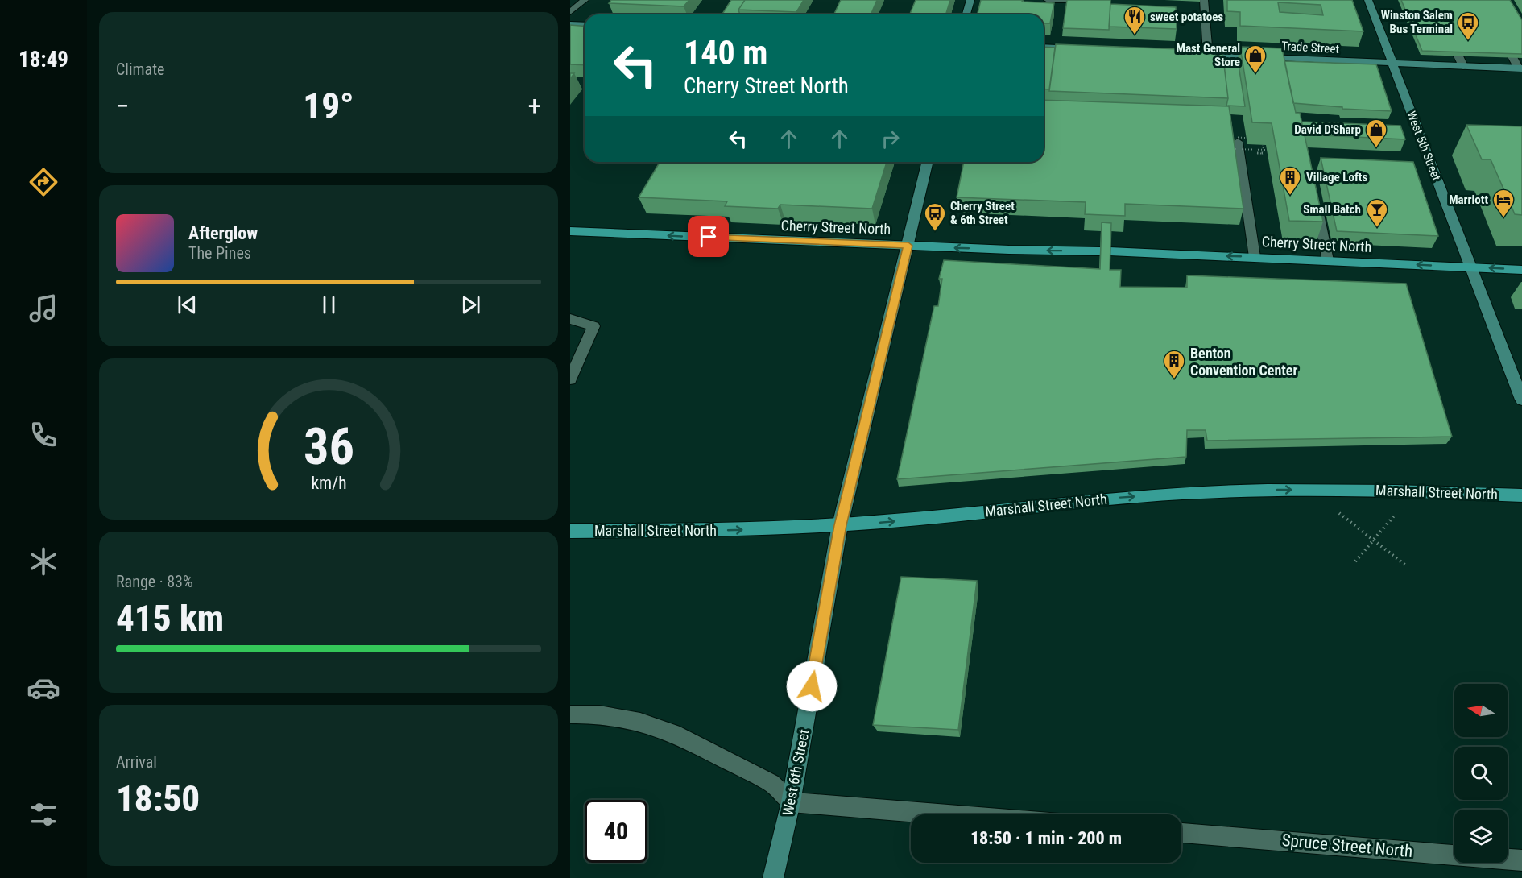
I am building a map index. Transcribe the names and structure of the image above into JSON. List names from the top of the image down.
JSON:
{
  "streets": {
    "main road": ["Cherry Street North", "Marshall Street North"],
    "street": [
      "Trade Street",
      "West 5th Street",
      "West 6th Street",
      "Spruce Street North"
    ]
  },
  "crossings": [
    ["Trade Street", "West 5th Street"],
    ["West 5th Street", "Cherry Street North"],
    ["Cherry Street North", "West 6th Street"],
    ["Marshall Street North", "West 6th Street"]
  ],
  "one_way": ["Cherry Street North", "Marshall Street North"],
  "places": {
    "restaurant": ["sweet potatoes"],
    "bus stop": ["Winston Salem Bus Terminal", "Cherry Street & 6th Street"],
    "shop": ["Mast General Store", "David D'Sharp"],
    "building": ["Village Lofts", "Benton Convention Center"],
    "hotel": ["Marriott"],
    "bar": ["Small Batch"]
  },
  "north": "left",
  "page": {
    "tabs": "18:49",
    "tile": [
      "Climate",
      ["Range · 83%", "415 km"],
      ["Arrival", "18:50"]
    ],
    "turn": ["140 m", "Cherry Street North"],
    "heat": ["−", "19°", "+"],
    "song": ["Afterglow", "The Pines"],
    "limit": "40",
    "trip": "18:50 · 1 min · 200 m",
    "gauge": ["36", "km/h"]
  }
}
